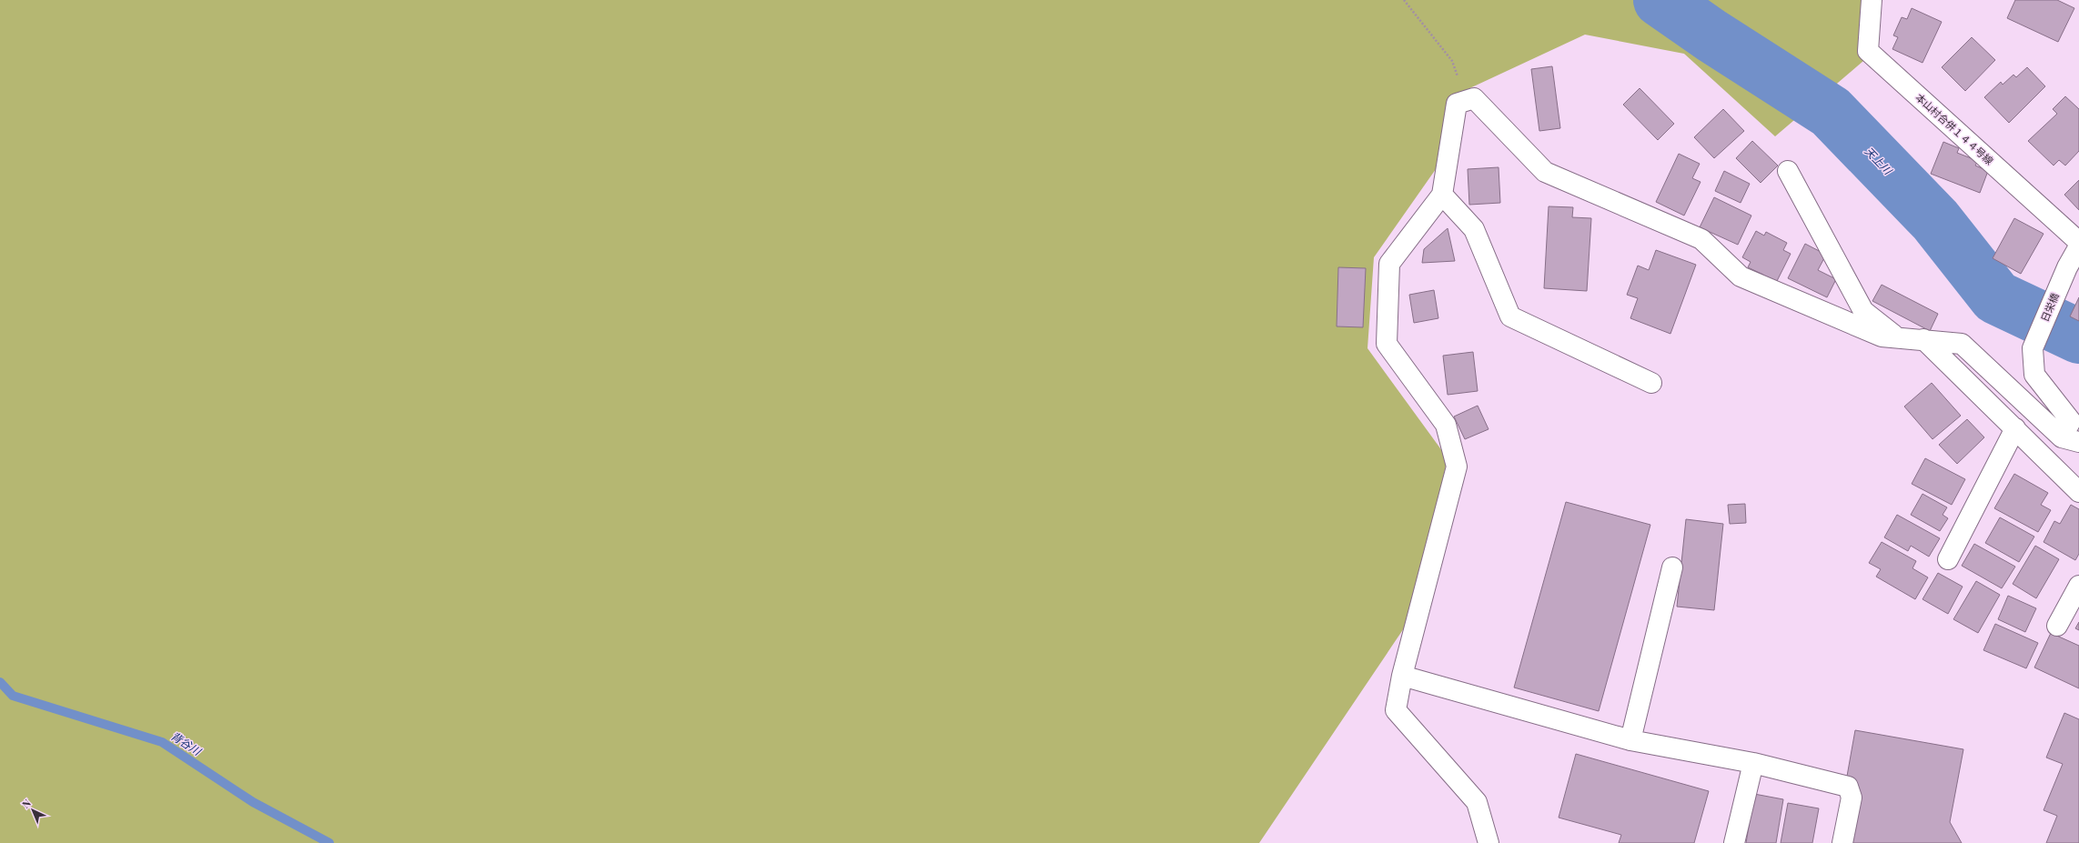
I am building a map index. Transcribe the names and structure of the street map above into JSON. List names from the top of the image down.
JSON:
{
  "streets": {
    "street": ["本山村合併１４４号線", "日栄橋"]
  },
  "water": ["天上川", "背谷川"],
  "north": "top left"
}
